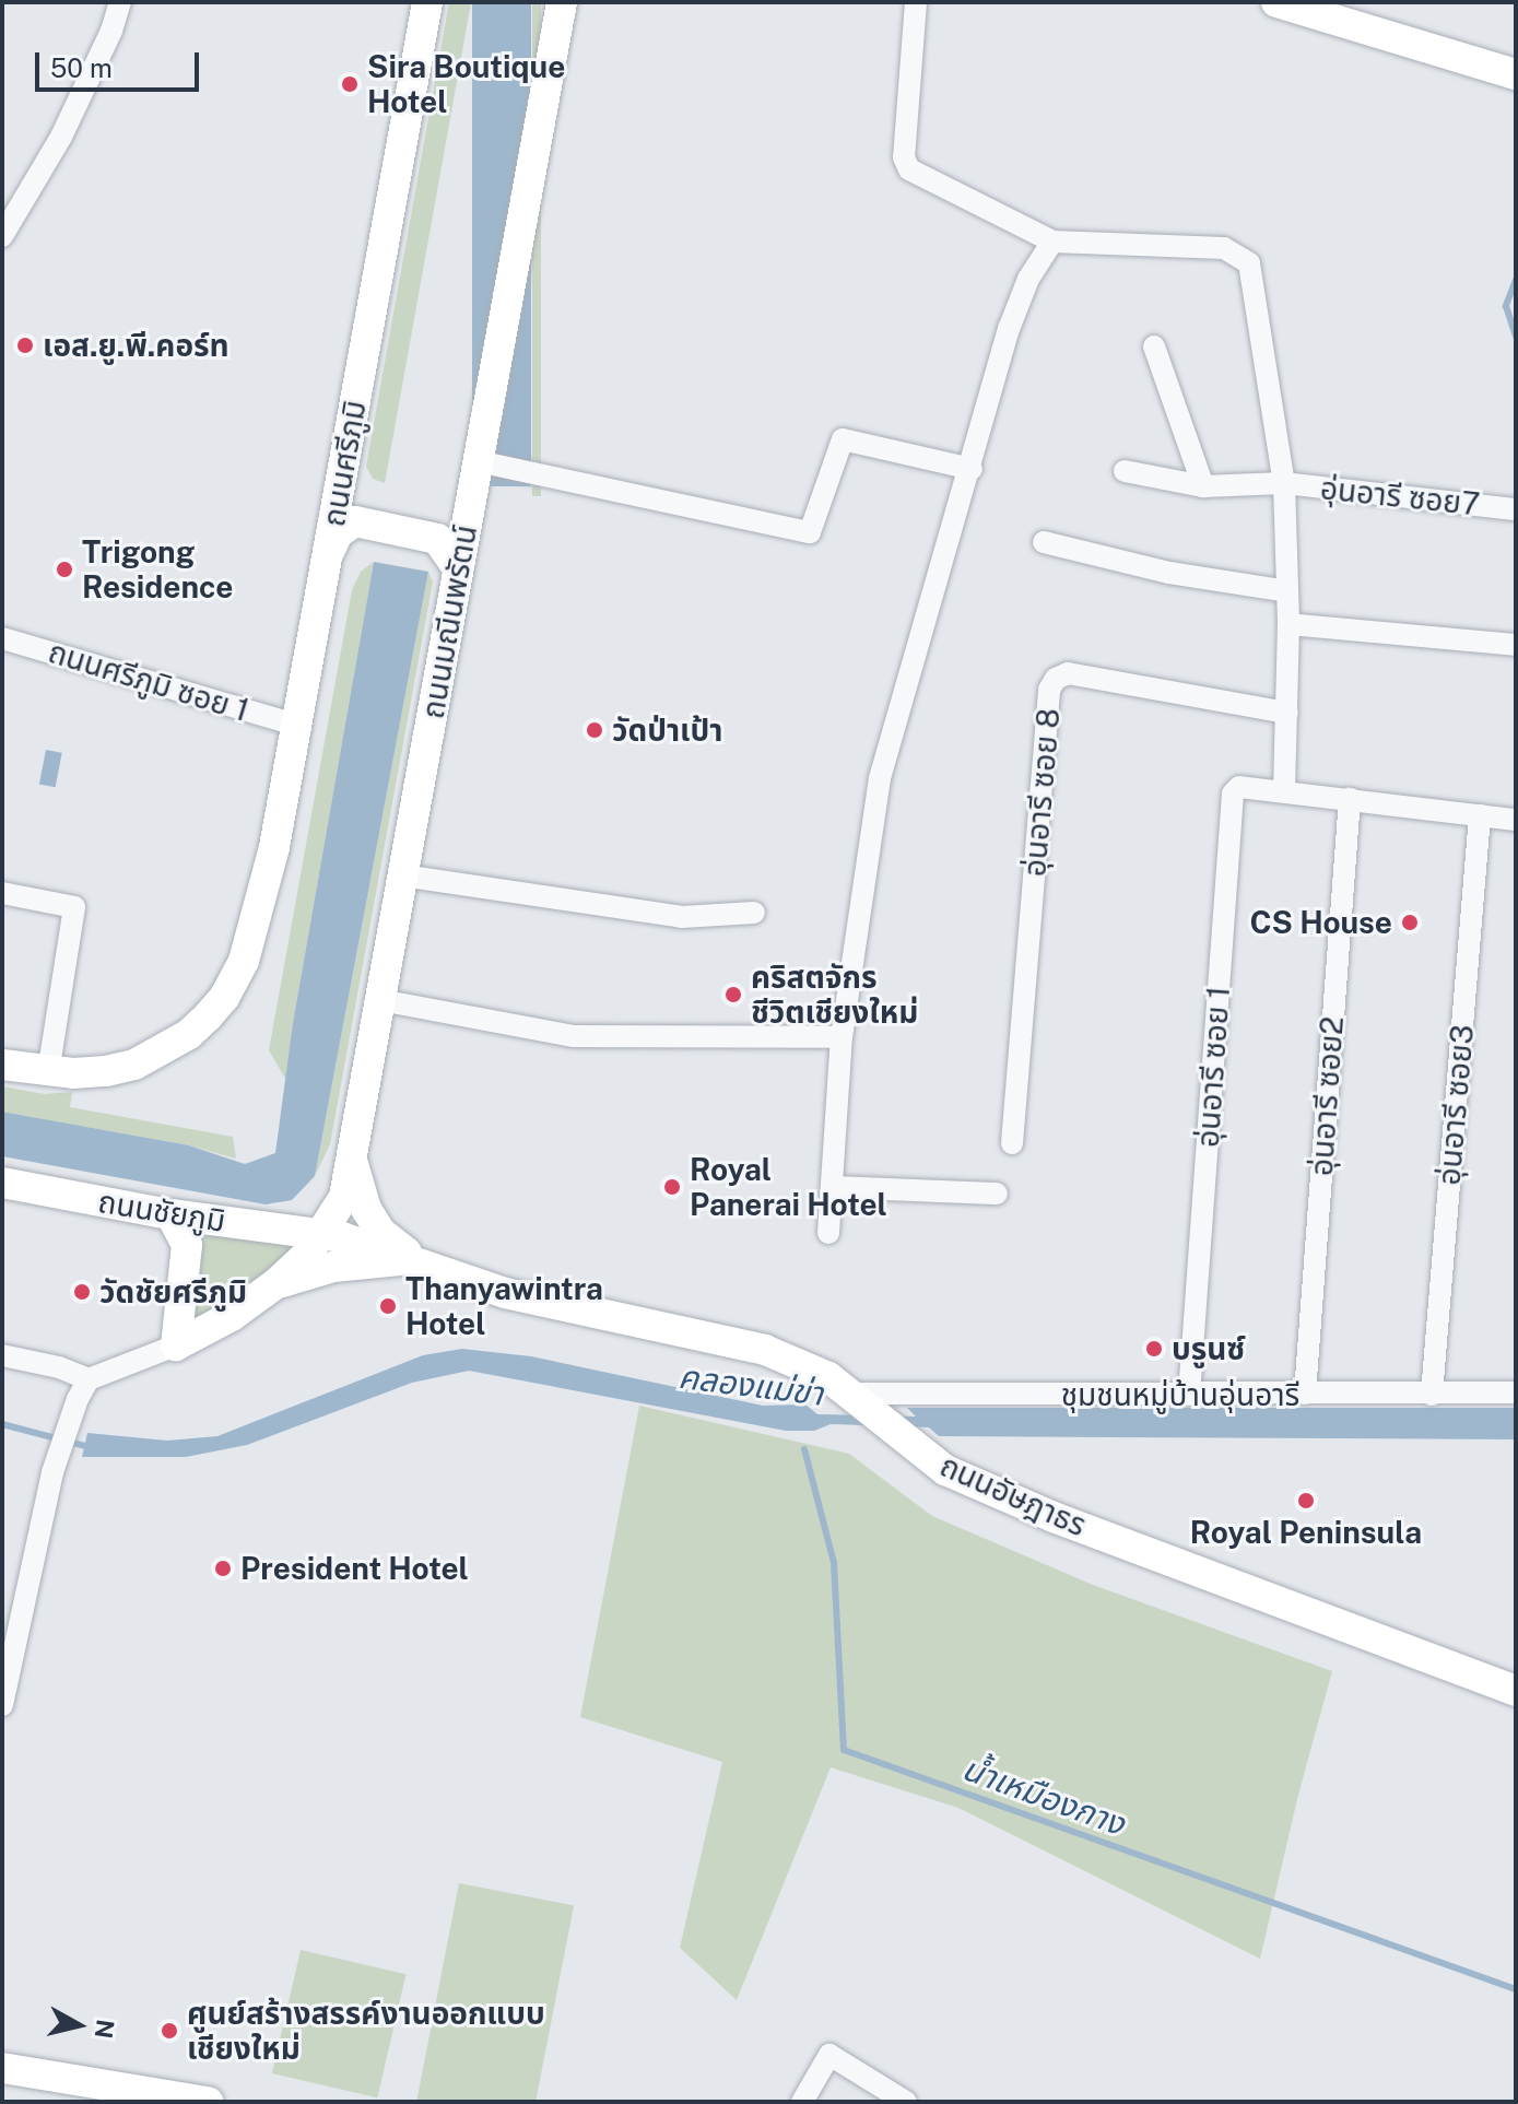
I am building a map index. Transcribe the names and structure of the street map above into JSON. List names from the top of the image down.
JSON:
{
  "streets": {
    "main road": [
      "ถนนศรีภูมิ",
      "ถนนมณีนพรัตน์",
      "ถนนชัยภูมิ",
      "ถนนอัษฎาธร"
    ],
    "street": [
      "อุ่นอารี ซอย7",
      "ถนนศรีภูมิ ซอย 1",
      "อุ่นอารี ซอย 8",
      "อุ่นอารี ซอย 1",
      "อุ่นอารี ซอย2",
      "อุ่นอารี ซอย3",
      "ชุมชนหมู่บ้านอุ่นอารี"
    ]
  },
  "crossings": [
    ["ถนนศรีภูมิ", "ถนนศรีภูมิ ซอย 1"],
    ["ถนนมณีนพรัตน์", "ถนนชัยภูมิ"],
    ["ถนนมณีนพรัตน์", "ถนนอัษฎาธร"],
    ["อุ่นอารี ซอย 1", "ชุมชนหมู่บ้านอุ่นอารี"],
    ["อุ่นอารี ซอย2", "ชุมชนหมู่บ้านอุ่นอารี"],
    ["อุ่นอารี ซอย3", "ชุมชนหมู่บ้านอุ่นอารี"],
    ["ถนนชัยภูมิ", "ถนนอัษฎาธร"],
    ["ชุมชนหมู่บ้านอุ่นอารี", "ถนนอัษฎาธร"]
  ],
  "water": ["คลองแม่ข่า", "น้ำเหมืองกาง"],
  "places": [
    "Sira Boutique Hotel",
    "เอส.ยู.พี.คอร์ท",
    "Trigong Residence",
    "วัดป่าเป้า",
    "CS House",
    "คริสตจักร ชีวิตเชียงใหม่",
    "Royal Panerai Hotel",
    "วัดชัยศรีภูมิ",
    "Thanyawintra Hotel",
    "บรูนซ์",
    "Royal Peninsula",
    "President Hotel",
    "ศูนย์สร้างสรรค์งานออกแบบ เชียงใหม่"
  ],
  "scale_bar": "50 m",
  "north": "right"
}
